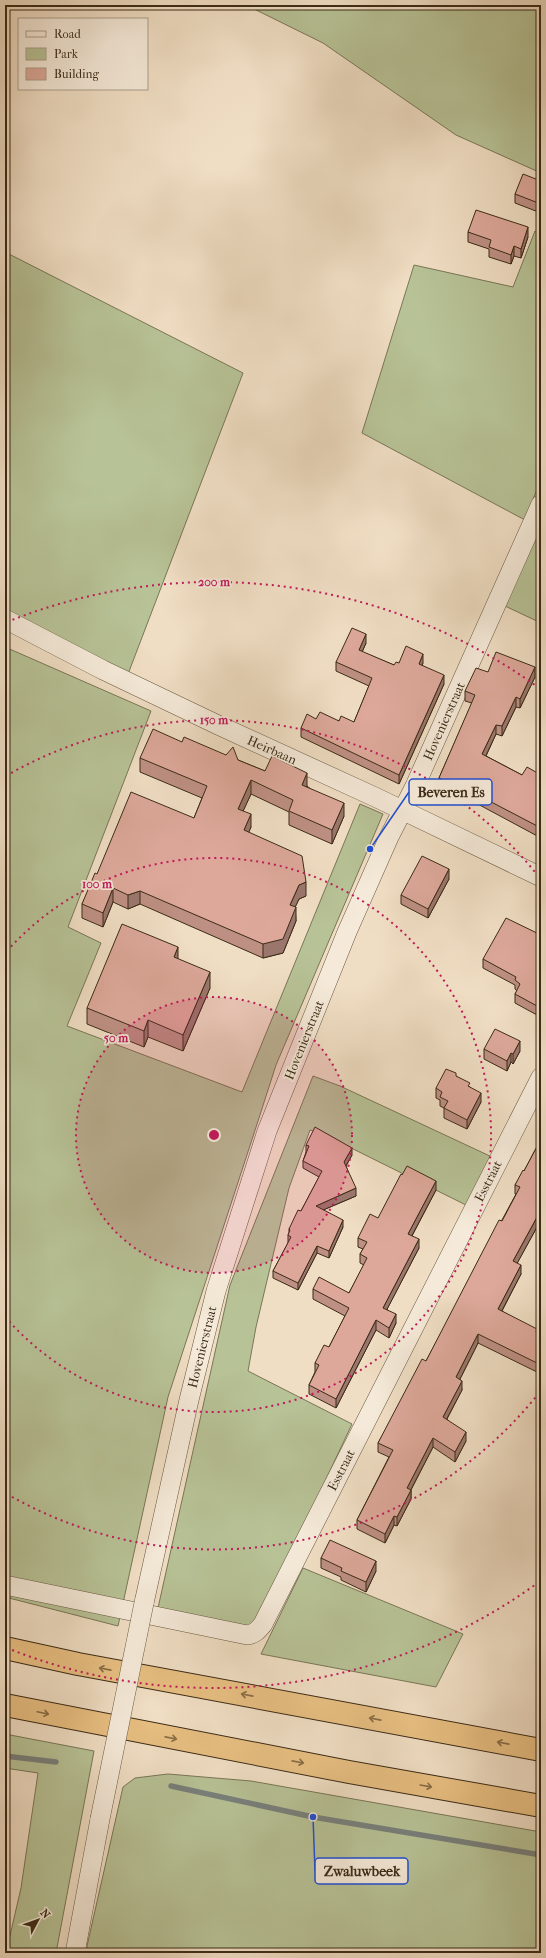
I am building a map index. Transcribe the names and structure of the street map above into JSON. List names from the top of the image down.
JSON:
{
  "streets": {
    "street": ["Hovenierstraat", "Heirbaan", "Esstraat"]
  },
  "crossings": [
    ["Hovenierstraat", "Heirbaan"]
  ],
  "places": ["Beveren Es", "Zwaluwbeek"],
  "legend": ["Road", "Park", "Building"],
  "north": "top right",
  "rings": [
    "200 m",
    "150 m",
    "100 m",
    "50 m"
  ]
}
